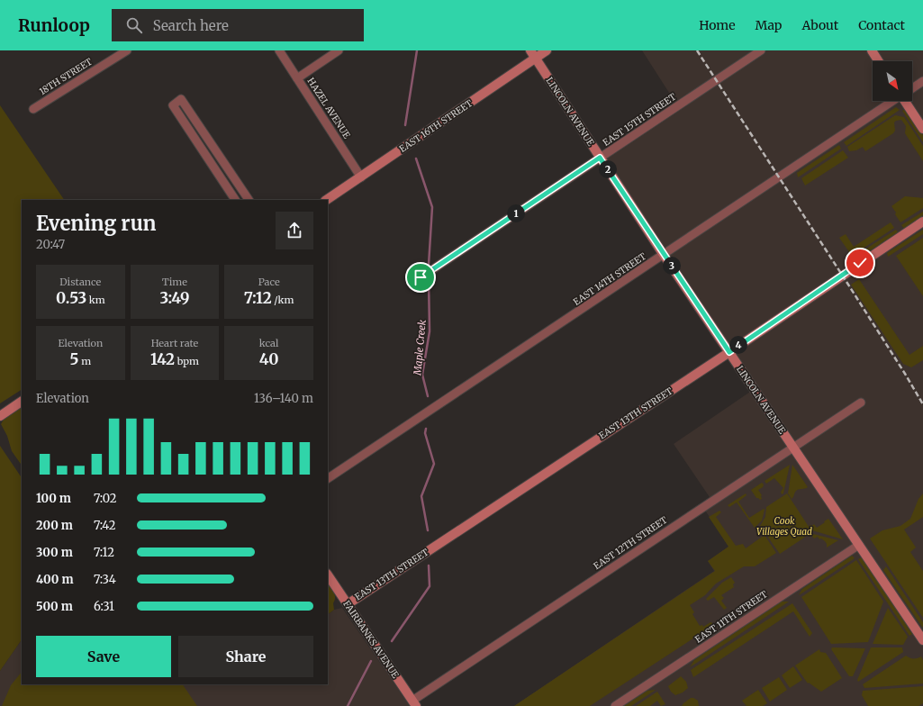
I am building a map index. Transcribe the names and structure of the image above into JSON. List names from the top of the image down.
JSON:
{
  "streets": {
    "street": [
      "18TH STREET",
      "HAZEL AVENUE",
      "LINCOLN AVENUE",
      "EAST 15TH STREET",
      "EAST 16TH STREET",
      "EAST 14TH STREET",
      "EAST 13TH STREET",
      "EAST 12TH STREET",
      "EAST 11TH STREET",
      "FAIRBANKS AVENUE"
    ]
  },
  "crossings": [
    ["HAZEL AVENUE", "EAST 16TH STREET"],
    ["LINCOLN AVENUE", "EAST 15TH STREET"],
    ["LINCOLN AVENUE", "EAST 16TH STREET"],
    ["LINCOLN AVENUE", "EAST 14TH STREET"],
    ["LINCOLN AVENUE", "EAST 13TH STREET"],
    ["LINCOLN AVENUE", "EAST 12TH STREET"],
    ["LINCOLN AVENUE", "EAST 11TH STREET"],
    ["EAST 13TH STREET", "FAIRBANKS AVENUE"],
    ["EAST 12TH STREET", "FAIRBANKS AVENUE"]
  ],
  "water": ["Maple Creek"],
  "parks": ["Cook Villages Quad"],
  "north": "bottom right",
  "page": {
    "header": "Runloop",
    "search": "Search here",
    "nav": [
      "Home",
      "Map",
      "About",
      "Contact"
    ],
    "pins": [
      "2",
      "1",
      "3",
      "4"
    ],
    "heading": ["Evening run", "20:47"],
    "stats": [
      ["Distance", "0.53 km"],
      ["Time", "3:49"],
      ["Pace", "7:12 /km"],
      ["Elevation", "5 m"],
      ["Heart rate", "142 bpm"],
      ["kcal", "40"]
    ],
    "chart": ["Elevation", "136–140 m"],
    "list": [
      {
        "name": "100 m",
        "note": "7:02"
      },
      {
        "name": "200 m",
        "note": "7:42"
      },
      {
        "name": "300 m",
        "note": "7:12"
      },
      {
        "name": "400 m",
        "note": "7:34"
      },
      {
        "name": "500 m",
        "note": "6:31"
      }
    ],
    "buttons": ["Save", "Share"]
  }
}
